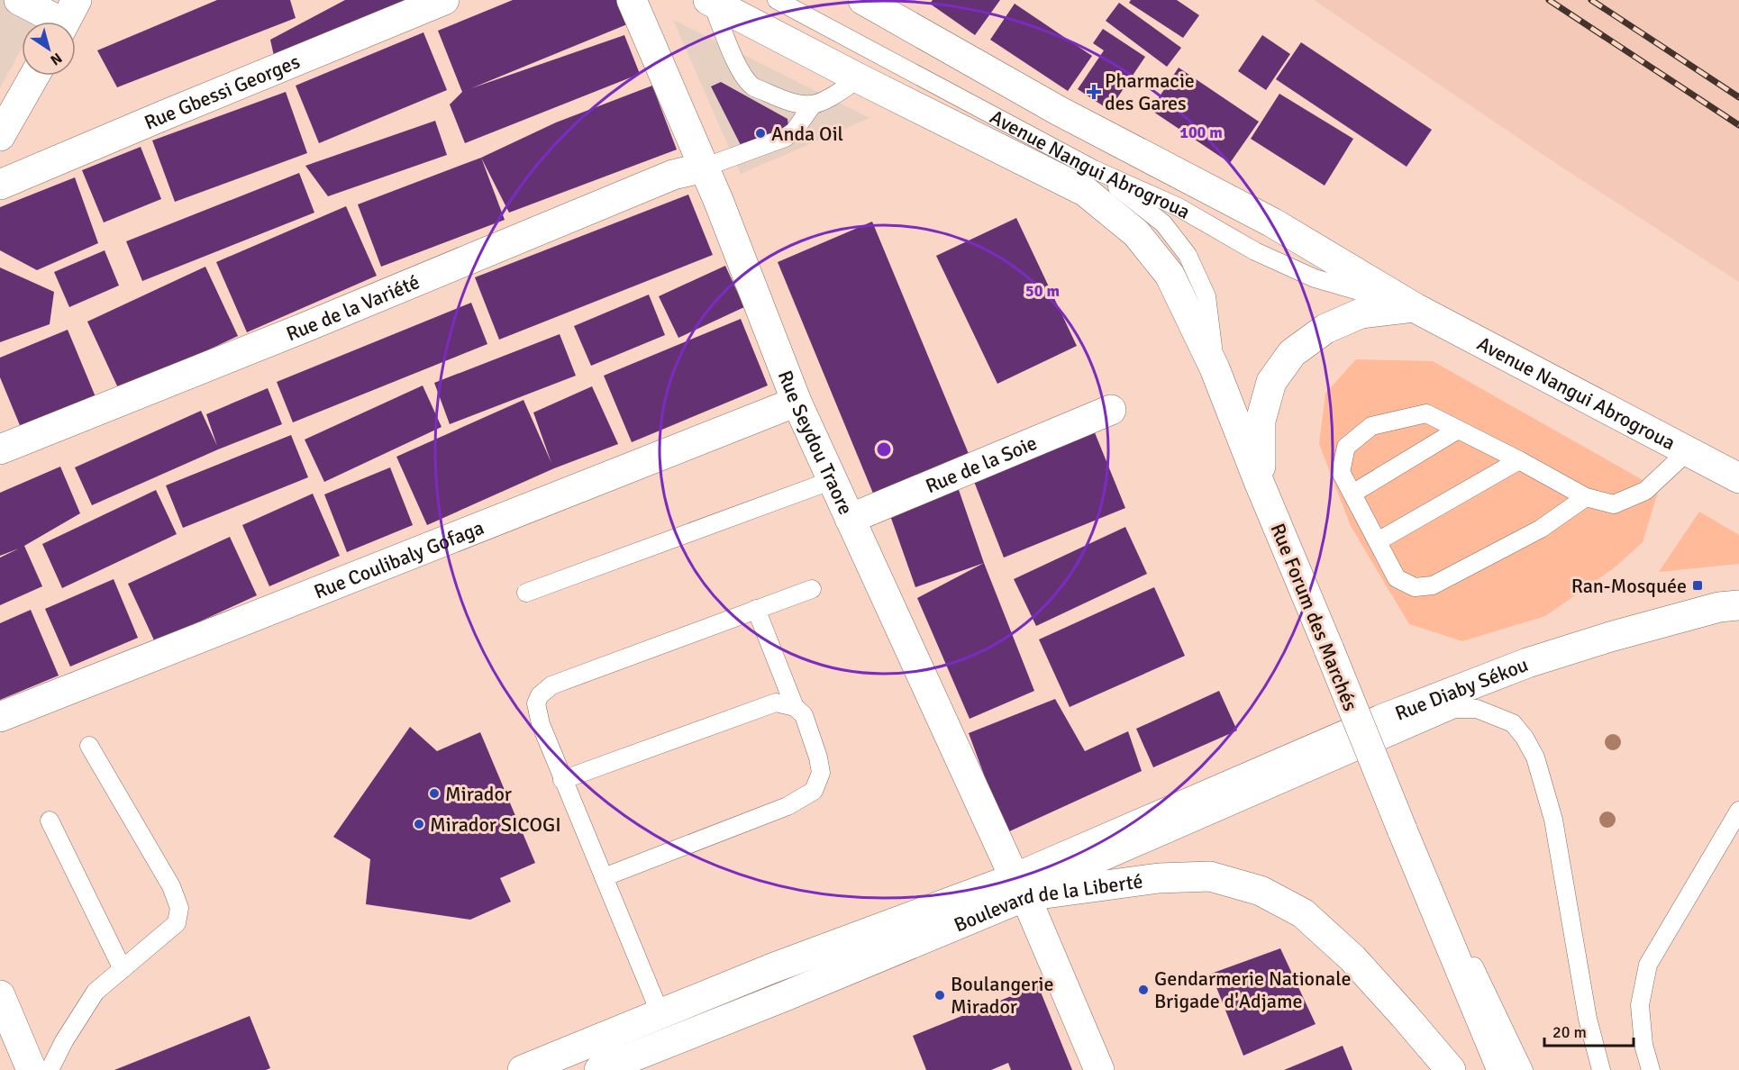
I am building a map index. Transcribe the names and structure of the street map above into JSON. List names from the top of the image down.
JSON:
{
  "streets": {
    "street": [
      "Rue Gbessi Georges",
      "Avenue Nangui Abrogroua",
      "Rue de la Variété",
      "Rue Seydou Traore",
      "Rue de la Soie",
      "Rue Coulibaly Gofaga",
      "Rue Forum des Marchés",
      "Rue Diaby Sékou",
      "Boulevard de la Liberté"
    ]
  },
  "crossings": [
    ["Avenue Nangui Abrogroua", "Rue Forum des Marchés"],
    ["Rue de la Variété", "Rue Seydou Traore"],
    ["Rue Seydou Traore", "Rue de la Soie"],
    ["Rue Seydou Traore", "Rue Coulibaly Gofaga"],
    ["Rue Seydou Traore", "Rue Diaby Sékou"],
    ["Rue Seydou Traore", "Boulevard de la Liberté"],
    ["Rue Diaby Sékou", "Boulevard de la Liberté"]
  ],
  "places": {
    "health": ["Pharmacie des Gares"],
    "other": [
      "Anda Oil",
      "Mirador",
      "Mirador SICOGI",
      "Gendarmerie Nationale Brigade d'Adjame",
      "Boulangerie Mirador"
    ],
    "transit": ["Ran-Mosquée"]
  },
  "scale_bar": "20 m",
  "north": "bottom right",
  "rings": ["100 m", "50 m"]
}
